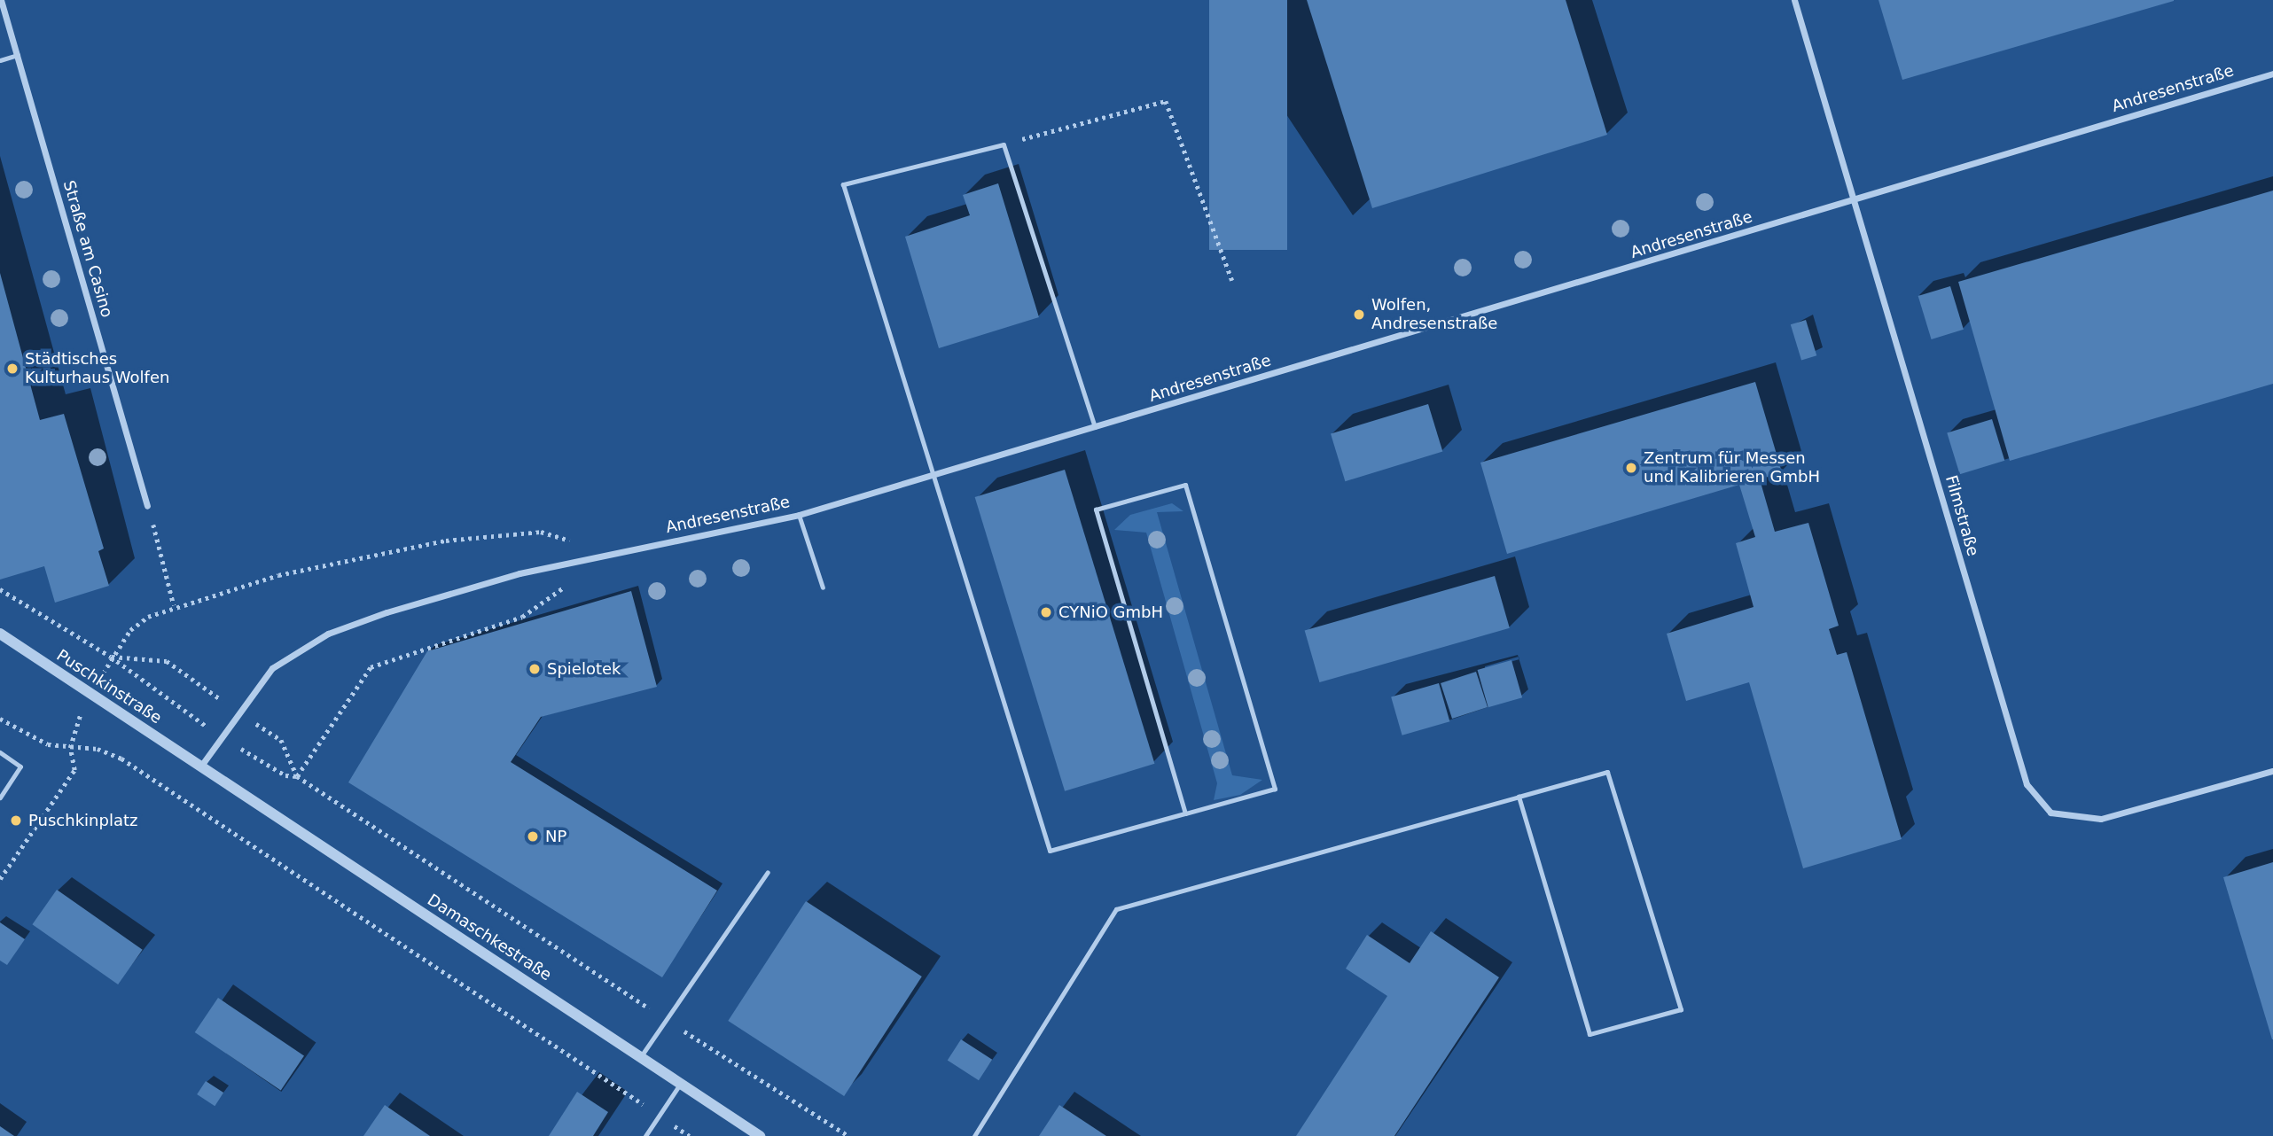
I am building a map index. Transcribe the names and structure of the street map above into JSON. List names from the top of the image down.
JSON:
{
  "streets": {
    "street": [
      "Andresenstraße",
      "Straße am Casino",
      "Filmstraße",
      "Puschkinstraße",
      "Damaschkestraße"
    ]
  },
  "crossings": [
    ["Andresenstraße", "Filmstraße"],
    ["Andresenstraße", "Puschkinstraße"],
    ["Andresenstraße", "Damaschkestraße"],
    ["Puschkinstraße", "Damaschkestraße"]
  ],
  "places": [
    "Wolfen, Andresenstraße",
    "Städtisches Kulturhaus Wolfen",
    "Zentrum für Messen und Kalibrieren GmbH",
    "CYNiO GmbH",
    "Spielotek",
    "Puschkinplatz",
    "NP"
  ]
}
